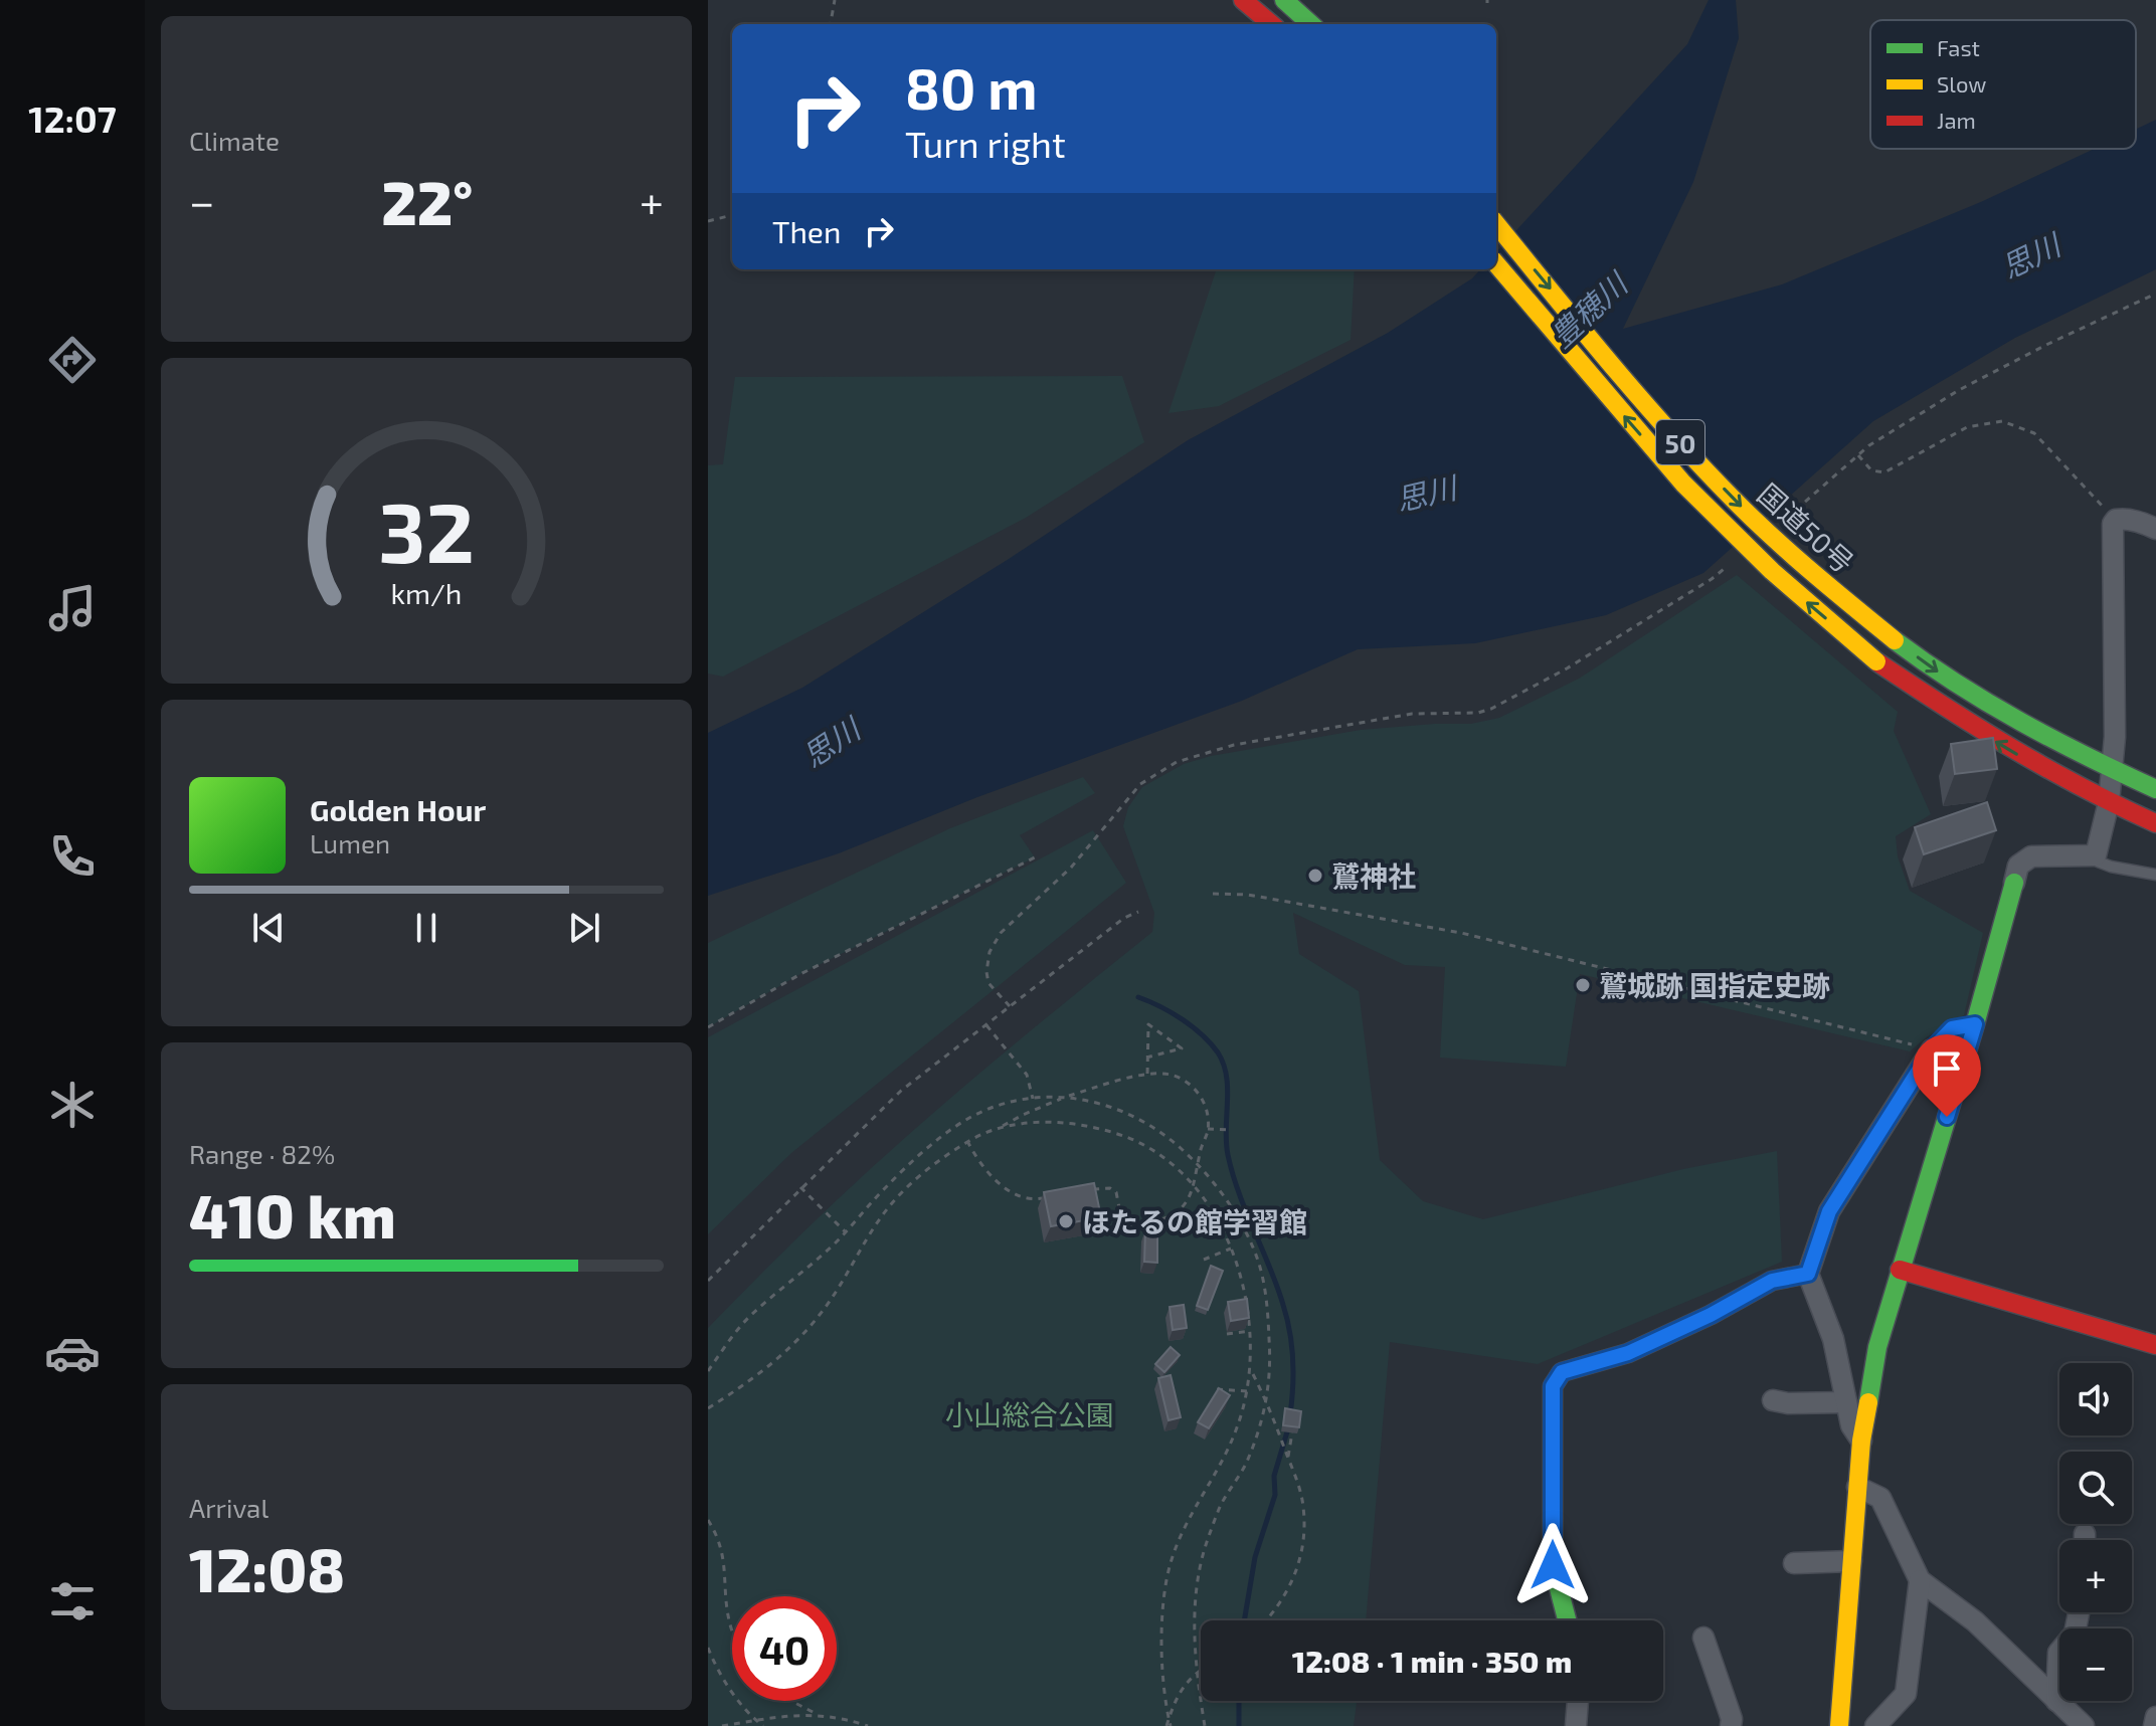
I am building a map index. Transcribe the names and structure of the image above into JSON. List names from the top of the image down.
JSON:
{
  "streets": {
    "main road": ["50", "国道50号"]
  },
  "water": ["思川", "豊穂川"],
  "parks": ["小山総合公園"],
  "places": ["鷲神社", "鷲城跡 国指定史跡", "ほたるの館学習館"],
  "legend": ["Fast", "Slow", "Jam"],
  "page": {
    "tabs": "12:07",
    "tile": [
      "Climate",
      ["Range · 82%", "410 km"],
      ["Arrival", "12:08"]
    ],
    "turn": ["80 m", "Turn right"],
    "heat": ["−", "22°", "+"],
    "then": "Then",
    "song": ["Golden Hour", "Lumen"],
    "map_buttons": ["+", "−"],
    "limit": "40",
    "trip": "12:08 · 1 min · 350 m",
    "gauge": ["32", "km/h"]
  }
}
